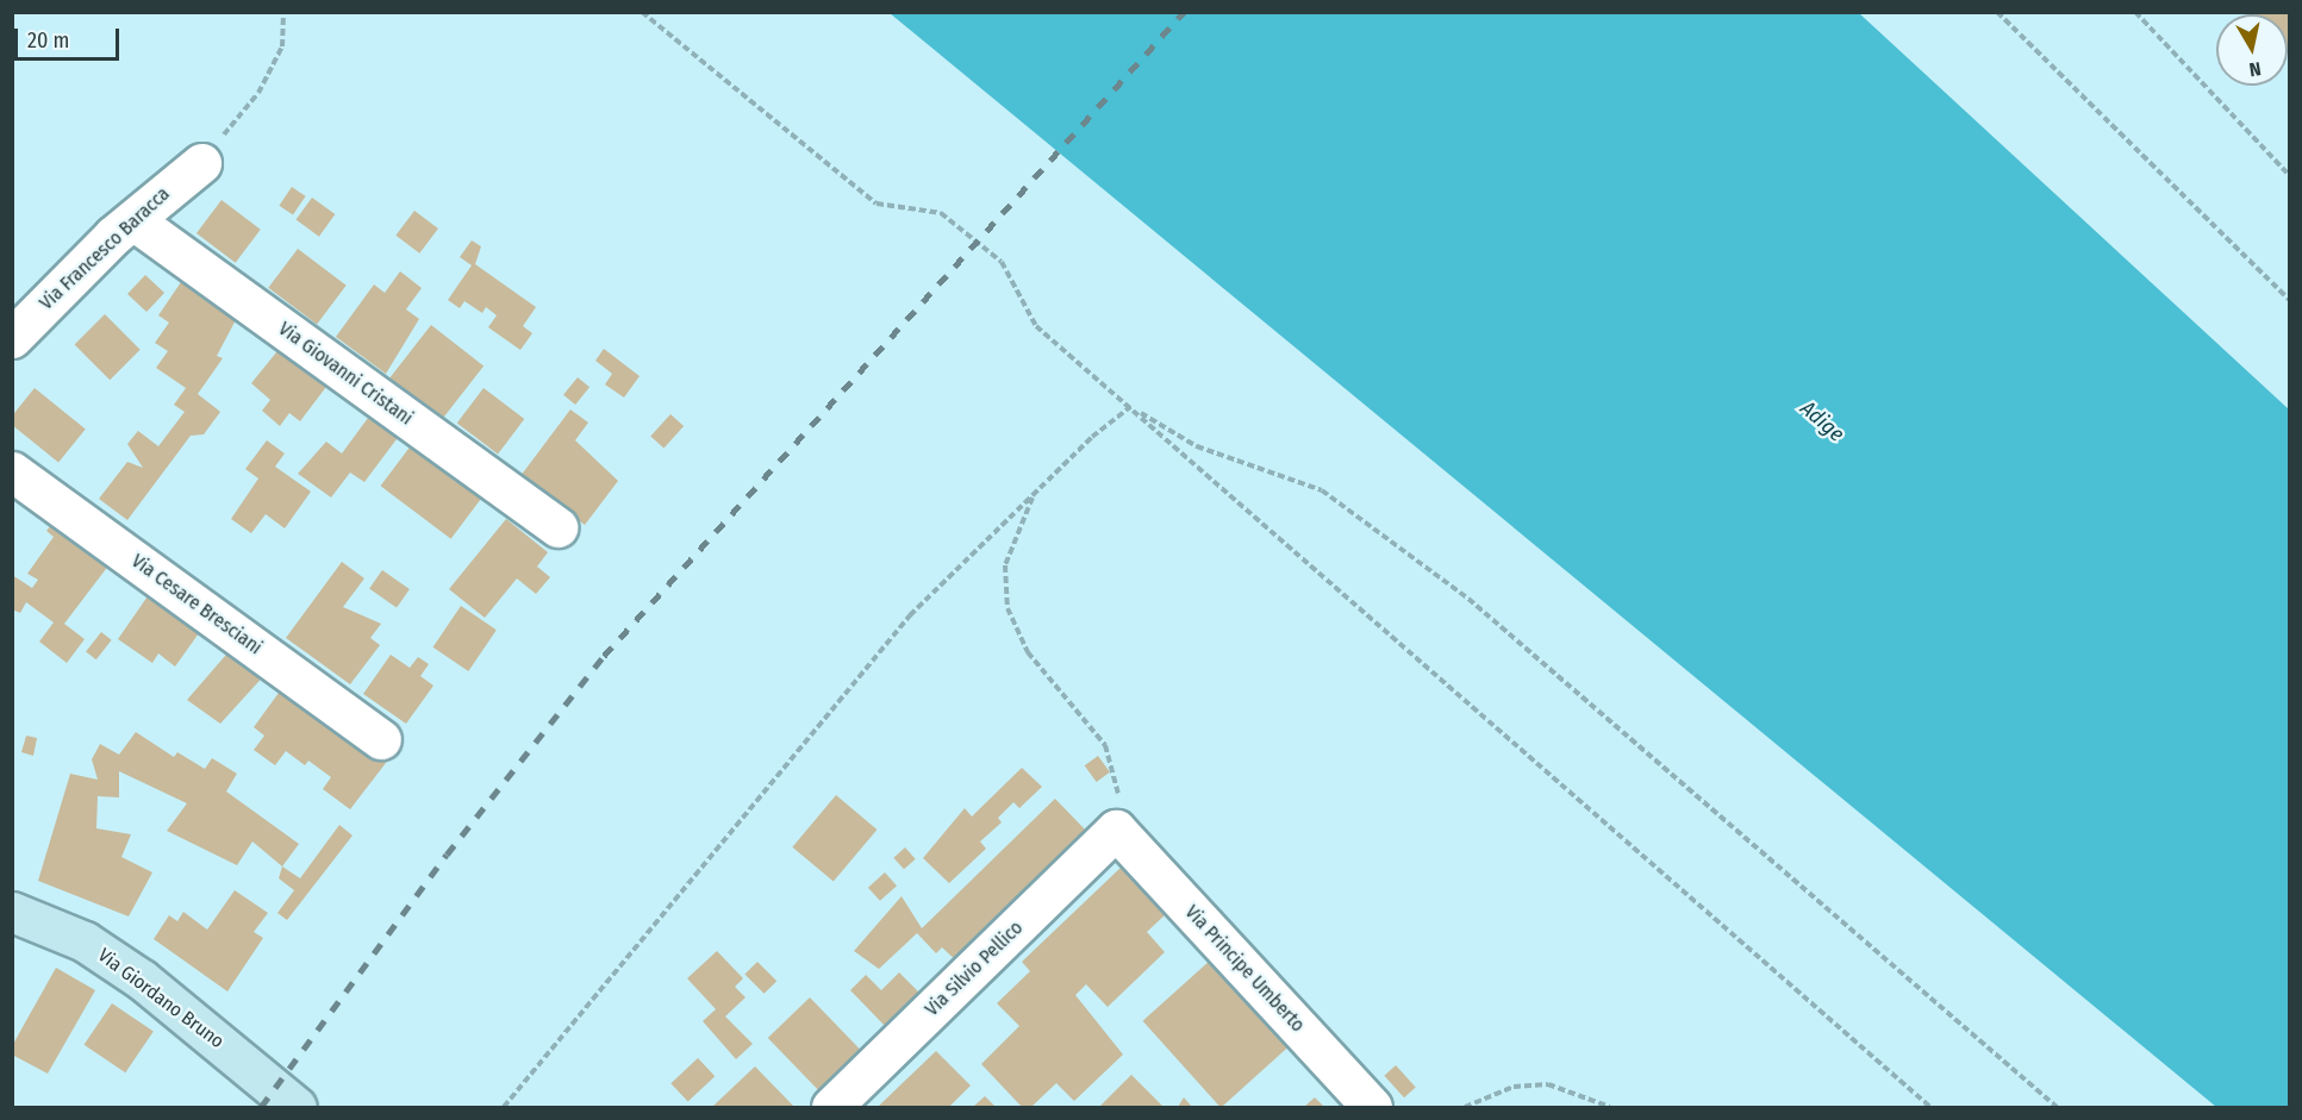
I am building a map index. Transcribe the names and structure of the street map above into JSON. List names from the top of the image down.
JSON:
{
  "streets": {
    "main road": ["Via Giordano Bruno"],
    "street": [
      "Via Francesco Baracca",
      "Via Giovanni Cristani",
      "Via Cesare Bresciani",
      "Via Silvio Pellico",
      "Via Principe Umberto"
    ]
  },
  "crossings": [
    ["Via Francesco Baracca", "Via Giovanni Cristani"],
    ["Via Silvio Pellico", "Via Principe Umberto"]
  ],
  "water": ["Adige"],
  "scale_bar": "20 m",
  "north": "bottom"
}
